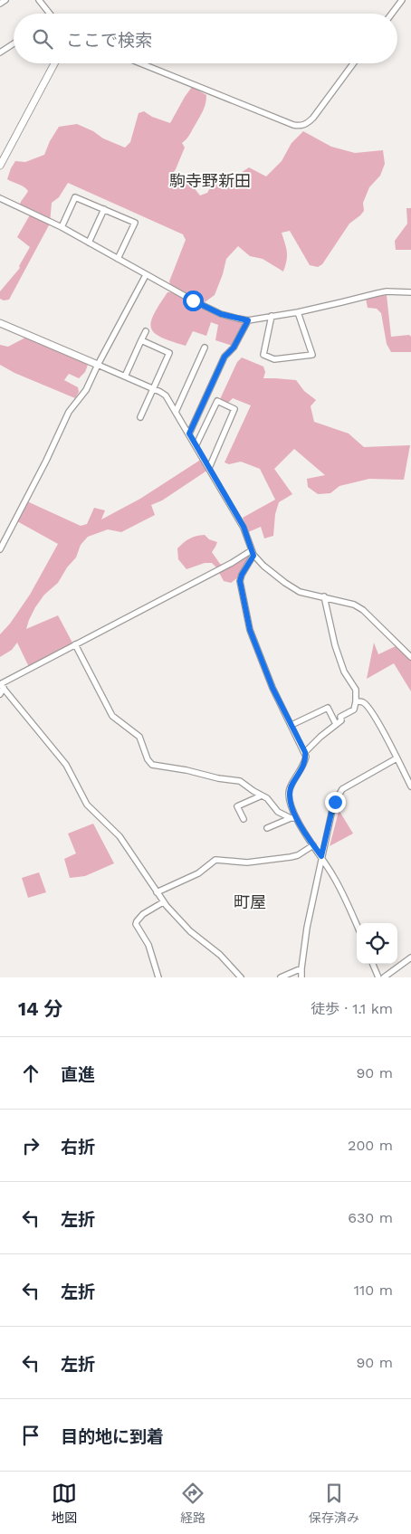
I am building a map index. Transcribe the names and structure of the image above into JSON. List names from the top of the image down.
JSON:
{
  "districts": ["駒寺野新田", "町屋"],
  "page": {
    "search": "ここで検索",
    "heading": ["14 分", "徒歩 · 1.1 km"],
    "list": [
      ["直進", "90 m"],
      ["右折", "200 m"],
      ["左折", "630 m"],
      ["左折", "110 m"],
      ["左折", "90 m"],
      "目的地に到着"
    ],
    "nav": ["地図", "経路", "保存済み"]
  }
}
